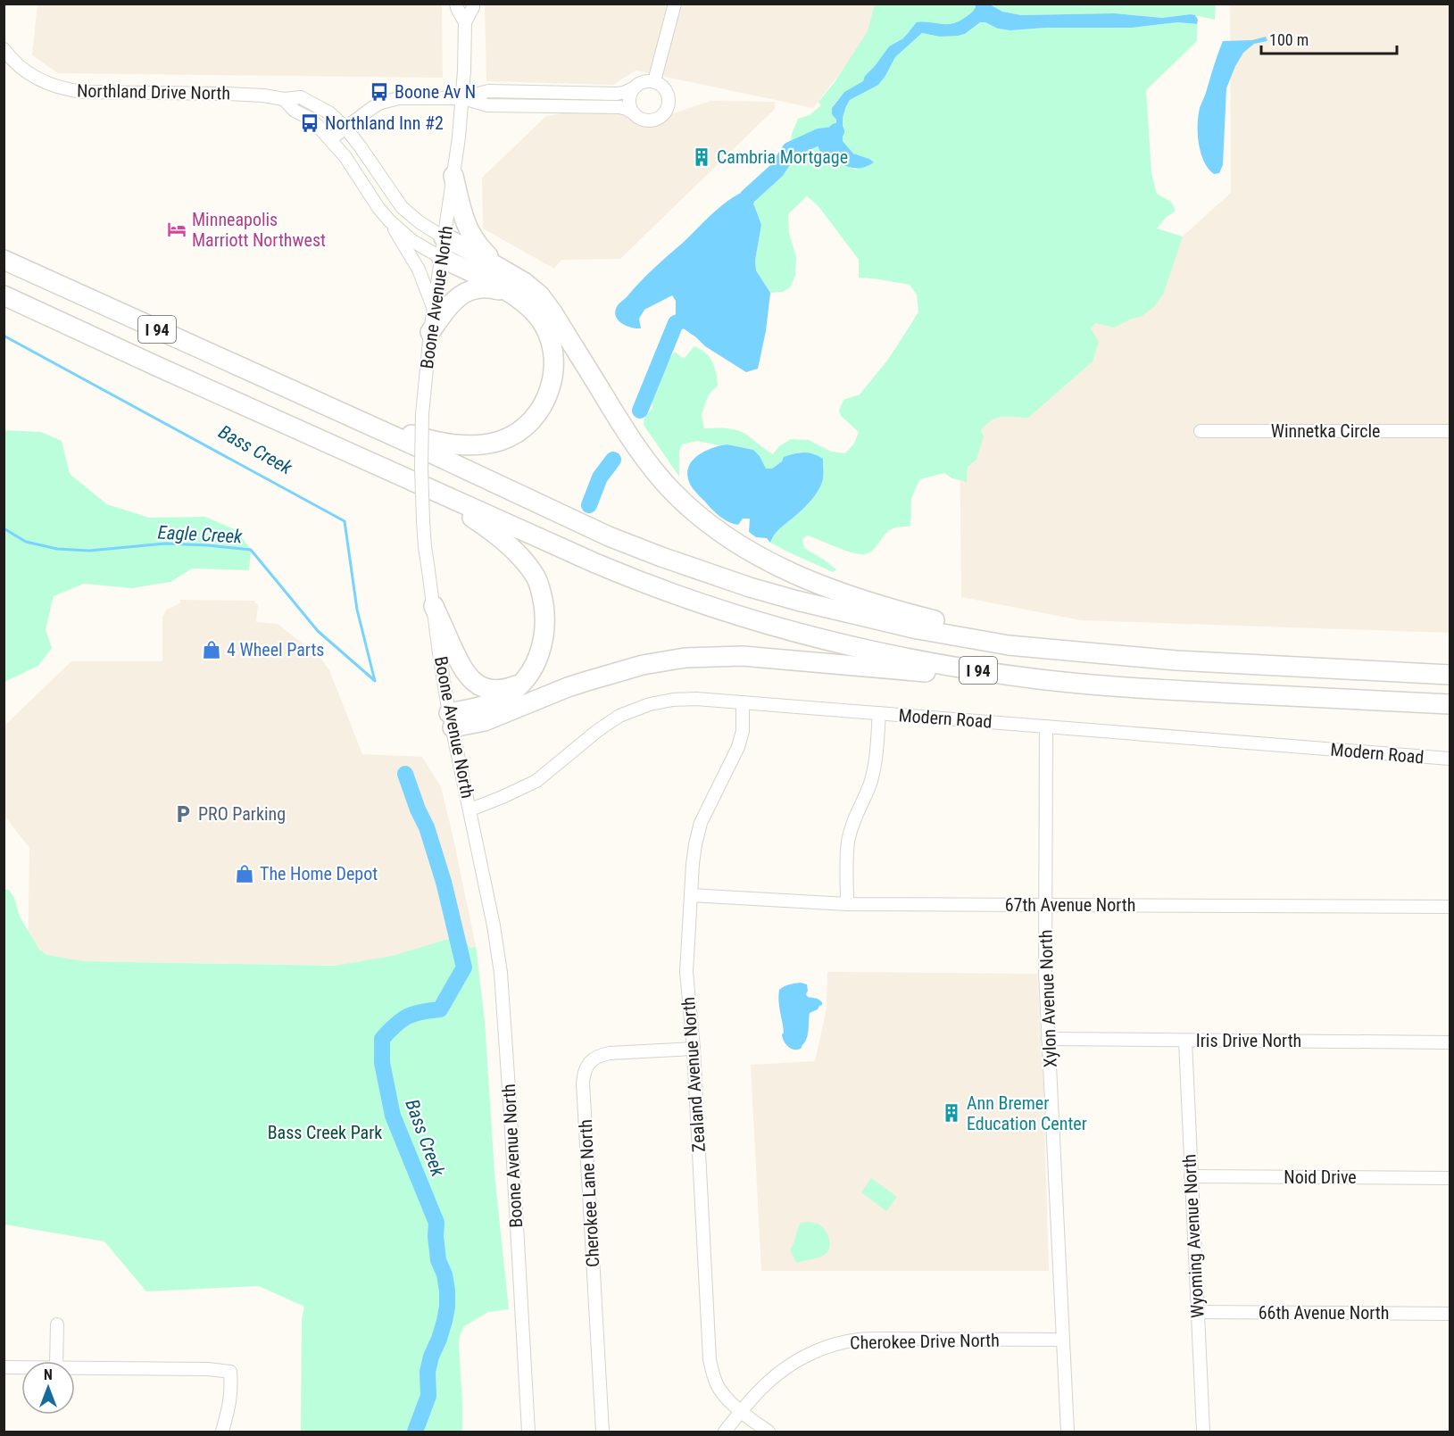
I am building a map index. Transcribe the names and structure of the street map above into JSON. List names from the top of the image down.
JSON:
{
  "streets": {
    "highway": ["I 94"],
    "street": [
      "Northland Drive North",
      "Boone Avenue North",
      "Winnetka Circle",
      "Modern Road",
      "67th Avenue North",
      "Xylon Avenue North",
      "Iris Drive North",
      "Zealand Avenue North",
      "Noid Drive",
      "Cherokee Lane North",
      "Wyoming Avenue North",
      "66th Avenue North",
      "Cherokee Drive North"
    ]
  },
  "crossings": [
    ["Northland Drive North", "Boone Avenue North"],
    ["Boone Avenue North", "Modern Road"],
    ["Modern Road", "Xylon Avenue North"],
    ["Modern Road", "Zealand Avenue North"],
    ["67th Avenue North", "Xylon Avenue North"],
    ["67th Avenue North", "Zealand Avenue North"],
    ["Xylon Avenue North", "Iris Drive North"],
    ["Xylon Avenue North", "Cherokee Drive North"],
    ["Iris Drive North", "Wyoming Avenue North"],
    ["Zealand Avenue North", "Cherokee Lane North"],
    ["Zealand Avenue North", "Cherokee Drive North"],
    ["Noid Drive", "Wyoming Avenue North"],
    ["Wyoming Avenue North", "66th Avenue North"]
  ],
  "water": ["Bass Creek", "Eagle Creek"],
  "parks": ["Bass Creek Park"],
  "places": {
    "bus stop": ["Boone Av N", "Northland Inn #2"],
    "building": ["Cambria Mortgage", "Ann Bremer Education Center"],
    "hotel": ["Minneapolis Marriott Northwest"],
    "shop": ["4 Wheel Parts", "The Home Depot"],
    "parking": ["PRO Parking"]
  },
  "scale_bar": "100 m",
  "north": "top"
}
